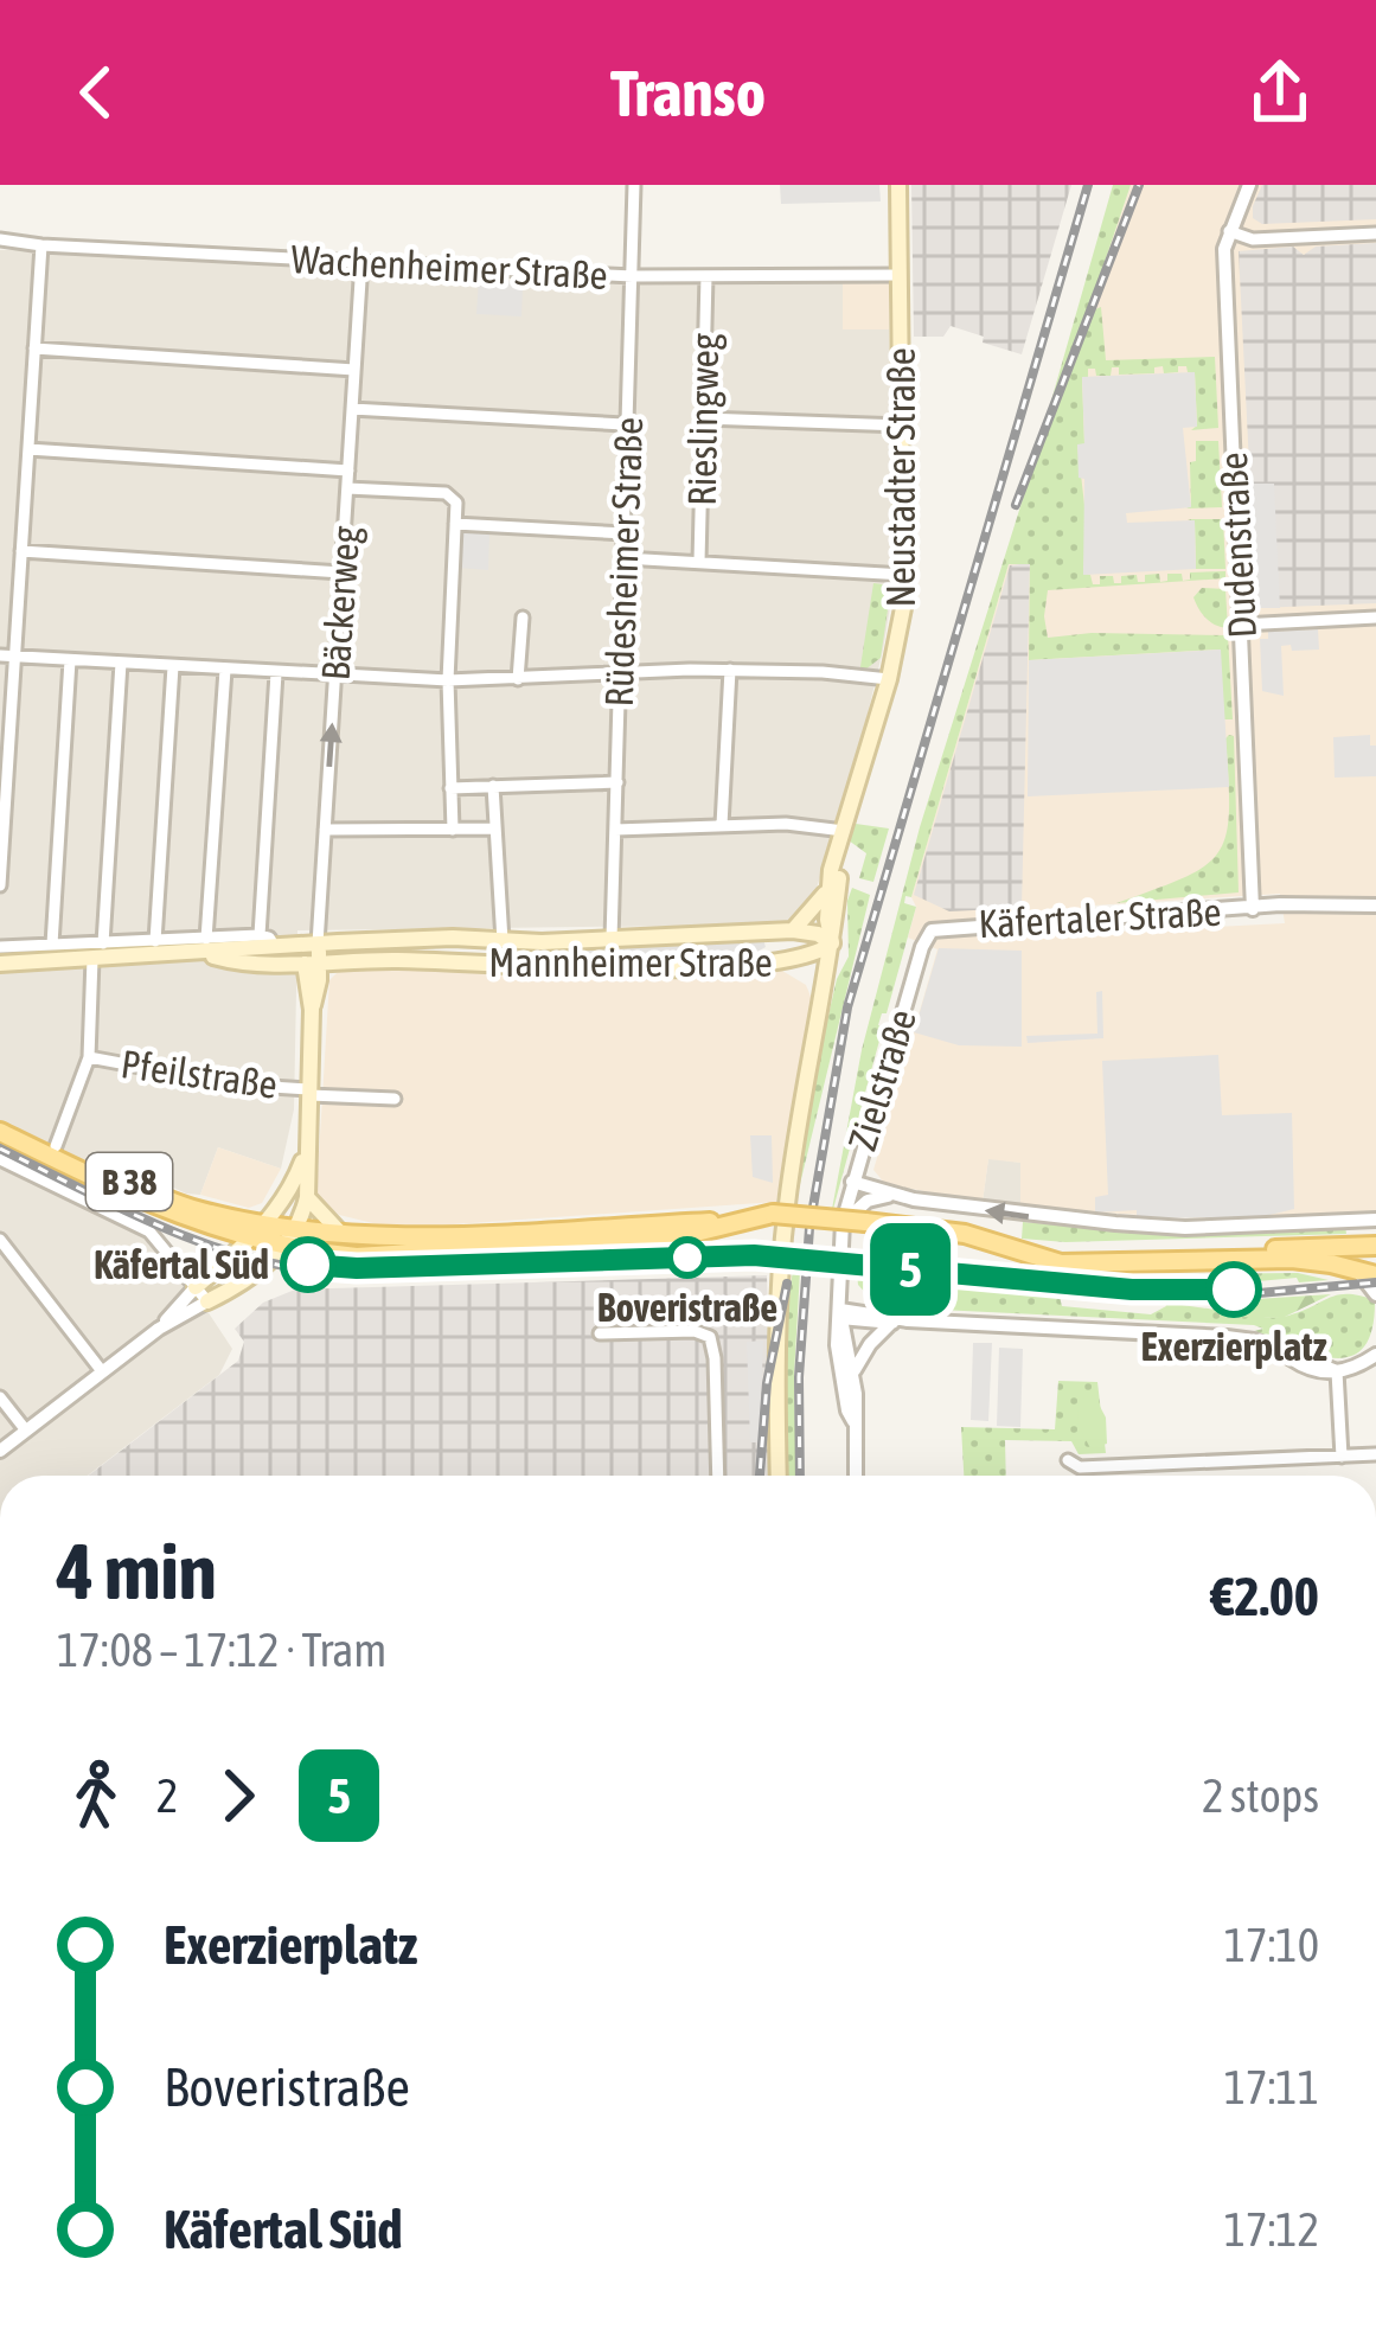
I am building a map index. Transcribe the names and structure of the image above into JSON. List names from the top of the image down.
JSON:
{
  "streets": {
    "main road": ["Neustadter Straße", "Mannheimer Straße", "B 38"],
    "street": [
      "Wachenheimer Straße",
      "Rieslingweg",
      "Dudenstraße",
      "Rüdesheimer Straße",
      "Bäckerweg",
      "Käfertaler Straße",
      "Pfeilstraße",
      "Zielstraße"
    ]
  },
  "crossings": [
    ["Wachenheimer Straße", "Rieslingweg"],
    ["Wachenheimer Straße", "Neustadter Straße"],
    ["Wachenheimer Straße", "Rüdesheimer Straße"],
    ["Wachenheimer Straße", "Bäckerweg"],
    ["Neustadter Straße", "Mannheimer Straße"],
    ["Dudenstraße", "Käfertaler Straße"],
    ["Rüdesheimer Straße", "Mannheimer Straße"],
    ["Bäckerweg", "Mannheimer Straße"],
    ["Käfertaler Straße", "Zielstraße"]
  ],
  "places": ["Boveristraße", "Käfertal Süd", "Exerzierplatz"],
  "lines": ["tram line 5"],
  "page": {
    "header": "Transo",
    "on_map": "5",
    "heading": ["4 min", "17:08 – 17:12 · Tram", "€2.00"],
    "legs": ["2", "5", "2 stops"],
    "list": [
      {
        "name": "Exerzierplatz",
        "value": "17:10"
      },
      {
        "name": "Boveristraße",
        "value": "17:11"
      },
      {
        "name": "Käfertal Süd",
        "value": "17:12"
      }
    ]
  }
}
